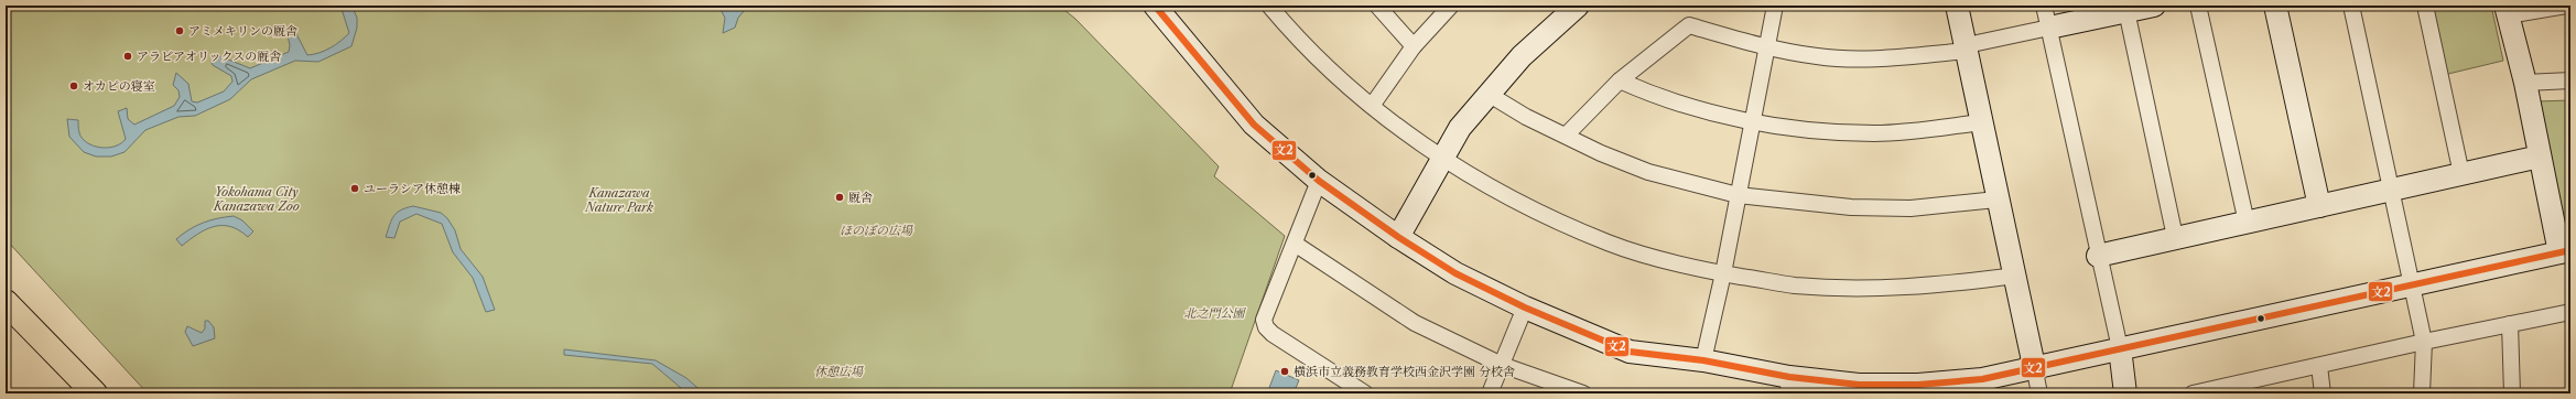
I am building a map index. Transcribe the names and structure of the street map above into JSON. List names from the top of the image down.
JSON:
{
  "parks": [
    "Yokohama City Kanazawa Zoo",
    "Kanazawa Nature Park",
    "ほのぼの広場",
    "北之門公園",
    "休憩広場"
  ],
  "places": [
    "アミメキリンの厩舎",
    "アラビアオリックスの厩舎",
    "オカピの寝室",
    "ユーラシア休憩棟",
    "厩舎",
    "横浜市立義務教育学校西金沢学園 分校舎"
  ],
  "lines": ["transit line 文2"]
}
